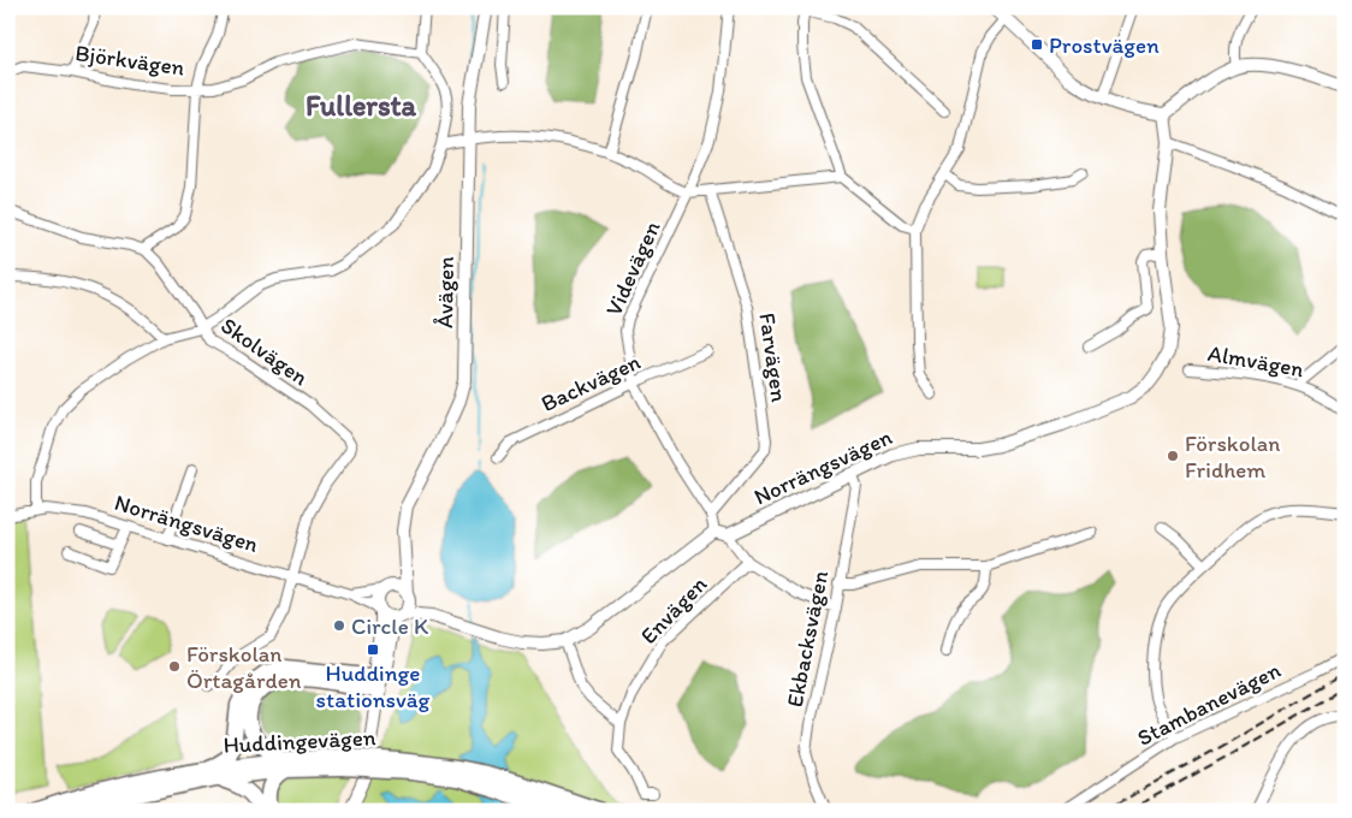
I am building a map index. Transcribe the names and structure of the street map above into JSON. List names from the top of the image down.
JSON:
{
  "streets": {
    "main road": ["Huddingevägen"],
    "street": [
      "Björkvägen",
      "Videvägen",
      "Åvägen",
      "Skolvägen",
      "Farvägen",
      "Almvägen",
      "Backvägen",
      "Norrängsvägen",
      "Envägen",
      "Ekbacksvägen",
      "Stambanevägen"
    ]
  },
  "crossings": [
    ["Videvägen", "Farvägen"],
    ["Videvägen", "Backvägen"],
    ["Åvägen", "Norrängsvägen"],
    ["Skolvägen", "Norrängsvägen"],
    ["Norrängsvägen", "Ekbacksvägen"]
  ],
  "districts": ["Fullersta"],
  "places": {
    "transit": ["Prostvägen", "Huddinge stationsväg"],
    "other": ["Förskolan Fridhem", "Circle K", "Förskolan Örtagården"]
  }
}
